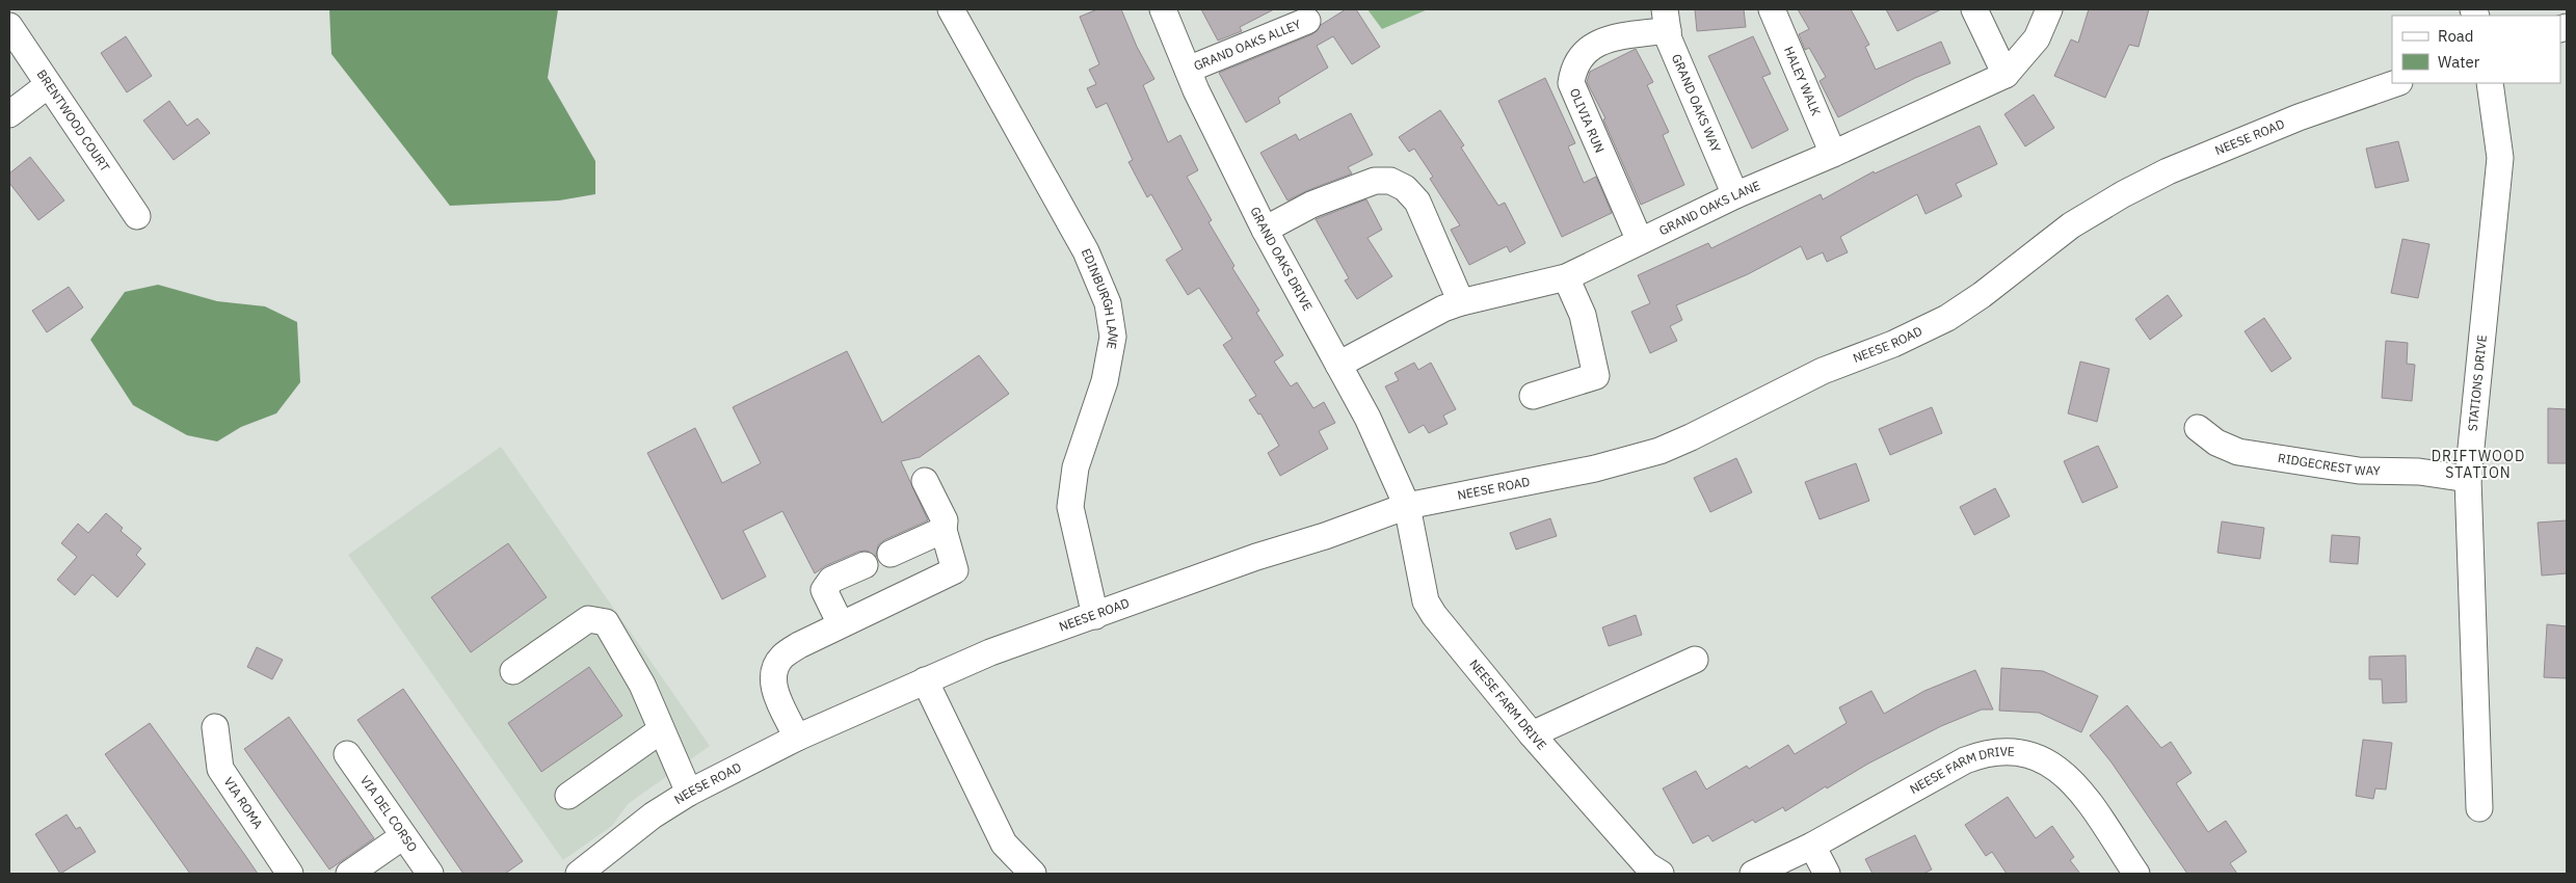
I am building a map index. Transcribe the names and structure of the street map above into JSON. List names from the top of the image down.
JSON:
{
  "streets": {
    "street": [
      "GRAND OAKS ALLEY",
      "HALEY WALK",
      "GRAND OAKS WAY",
      "OLIVIA RUN",
      "BRENTWOOD COURT",
      "NEESE ROAD",
      "GRAND OAKS LANE",
      "GRAND OAKS DRIVE",
      "EDINBURGH LANE",
      "STATIONS DRIVE",
      "RIDGECREST WAY",
      "NEESE FARM DRIVE",
      "VIA ROMA",
      "VIA DEL CORSO"
    ]
  },
  "crossings": [
    ["GRAND OAKS ALLEY", "GRAND OAKS DRIVE"],
    ["HALEY WALK", "GRAND OAKS LANE"],
    ["GRAND OAKS WAY", "OLIVIA RUN"],
    ["GRAND OAKS WAY", "GRAND OAKS LANE"],
    ["OLIVIA RUN", "GRAND OAKS LANE"],
    ["NEESE ROAD", "GRAND OAKS DRIVE"],
    ["NEESE ROAD", "EDINBURGH LANE"],
    ["NEESE ROAD", "NEESE FARM DRIVE"],
    ["GRAND OAKS LANE", "GRAND OAKS DRIVE"],
    ["GRAND OAKS DRIVE", "NEESE FARM DRIVE"],
    ["STATIONS DRIVE", "RIDGECREST WAY"]
  ],
  "districts": ["DRIFTWOOD STATION"],
  "legend": ["Road", "Water"]
}
